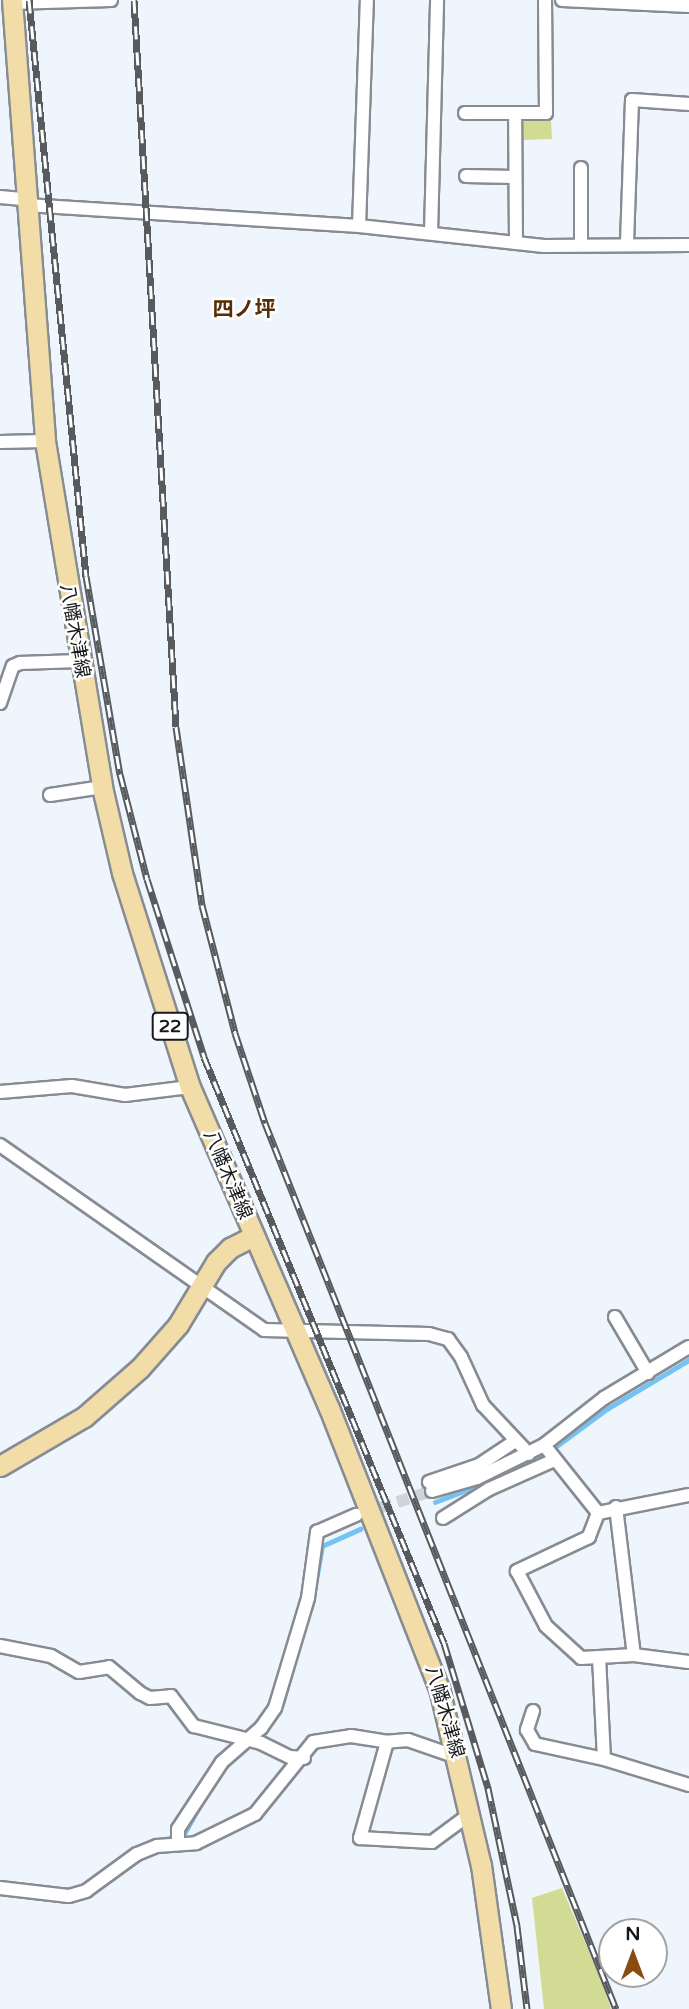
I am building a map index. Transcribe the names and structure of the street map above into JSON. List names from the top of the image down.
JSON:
{
  "streets": {
    "main road": ["八幡木津線", "22"]
  },
  "districts": ["四ノ坪"],
  "north": "top"
}
